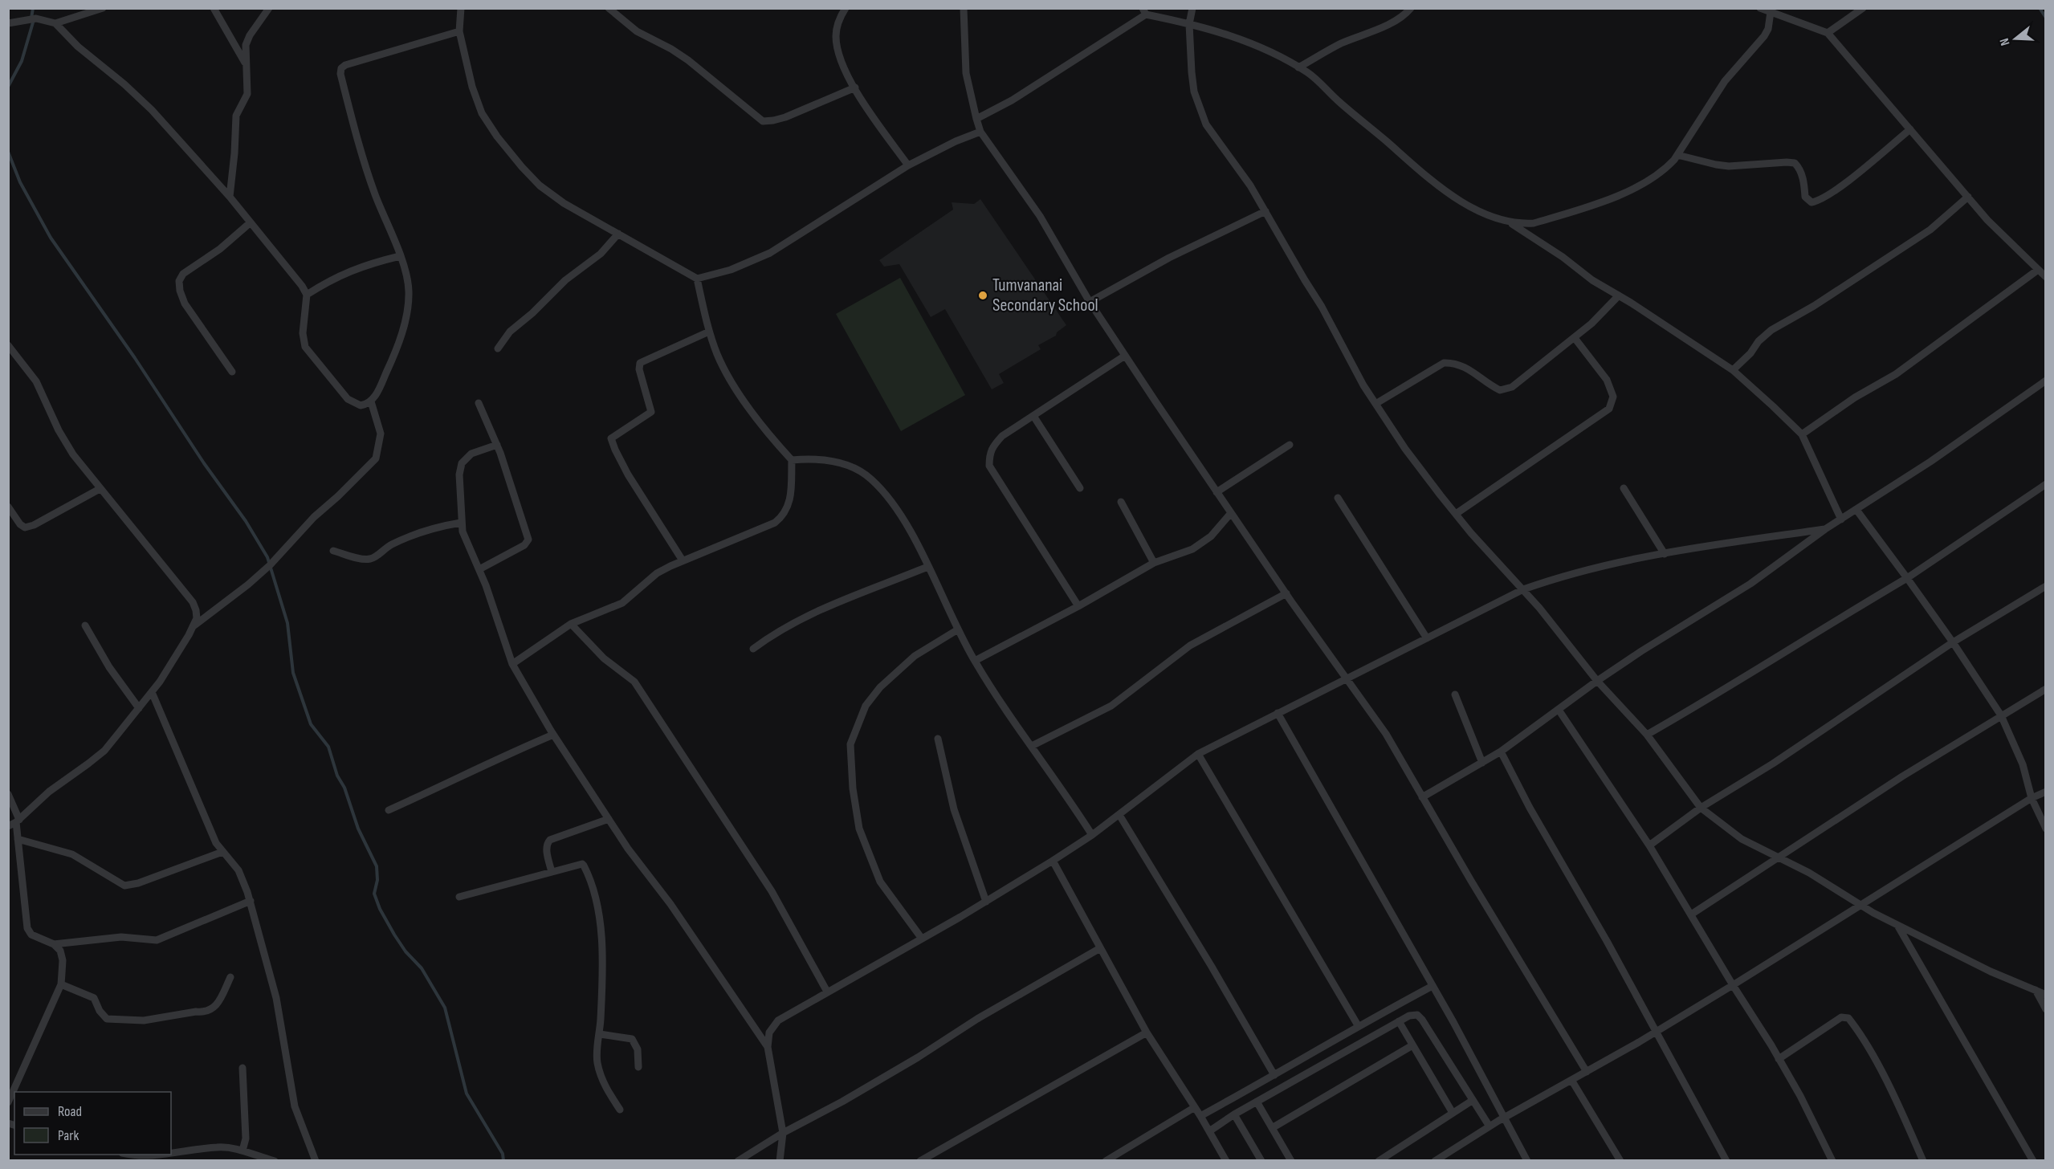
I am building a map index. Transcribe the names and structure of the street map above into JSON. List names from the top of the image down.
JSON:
{
  "places": ["Tumvananai Secondary School"],
  "legend": ["Road", "Park"],
  "north": "left"
}
